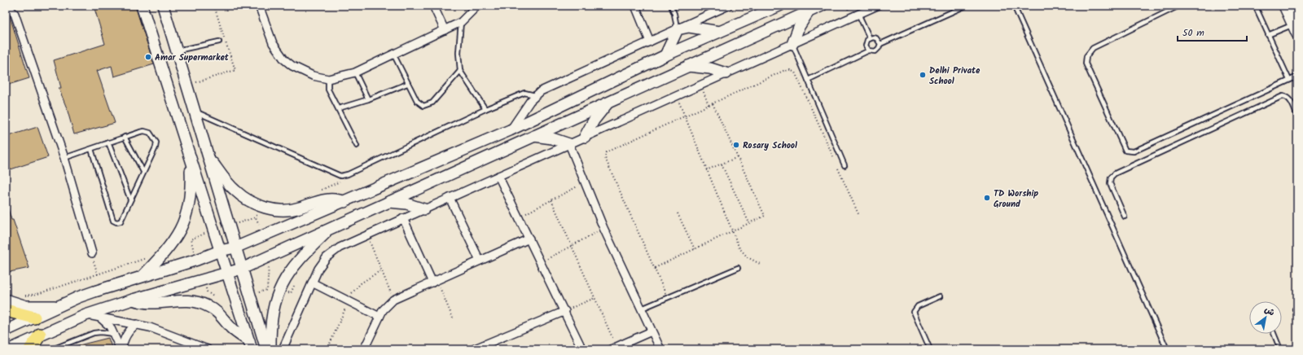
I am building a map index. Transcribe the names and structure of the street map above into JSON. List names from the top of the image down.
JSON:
{
  "places": [
    "Amar Supermarket",
    "Delhi Private School",
    "Rosary School",
    "TD Worship Ground"
  ],
  "scale_bar": "50 m",
  "north": "top right"
}
